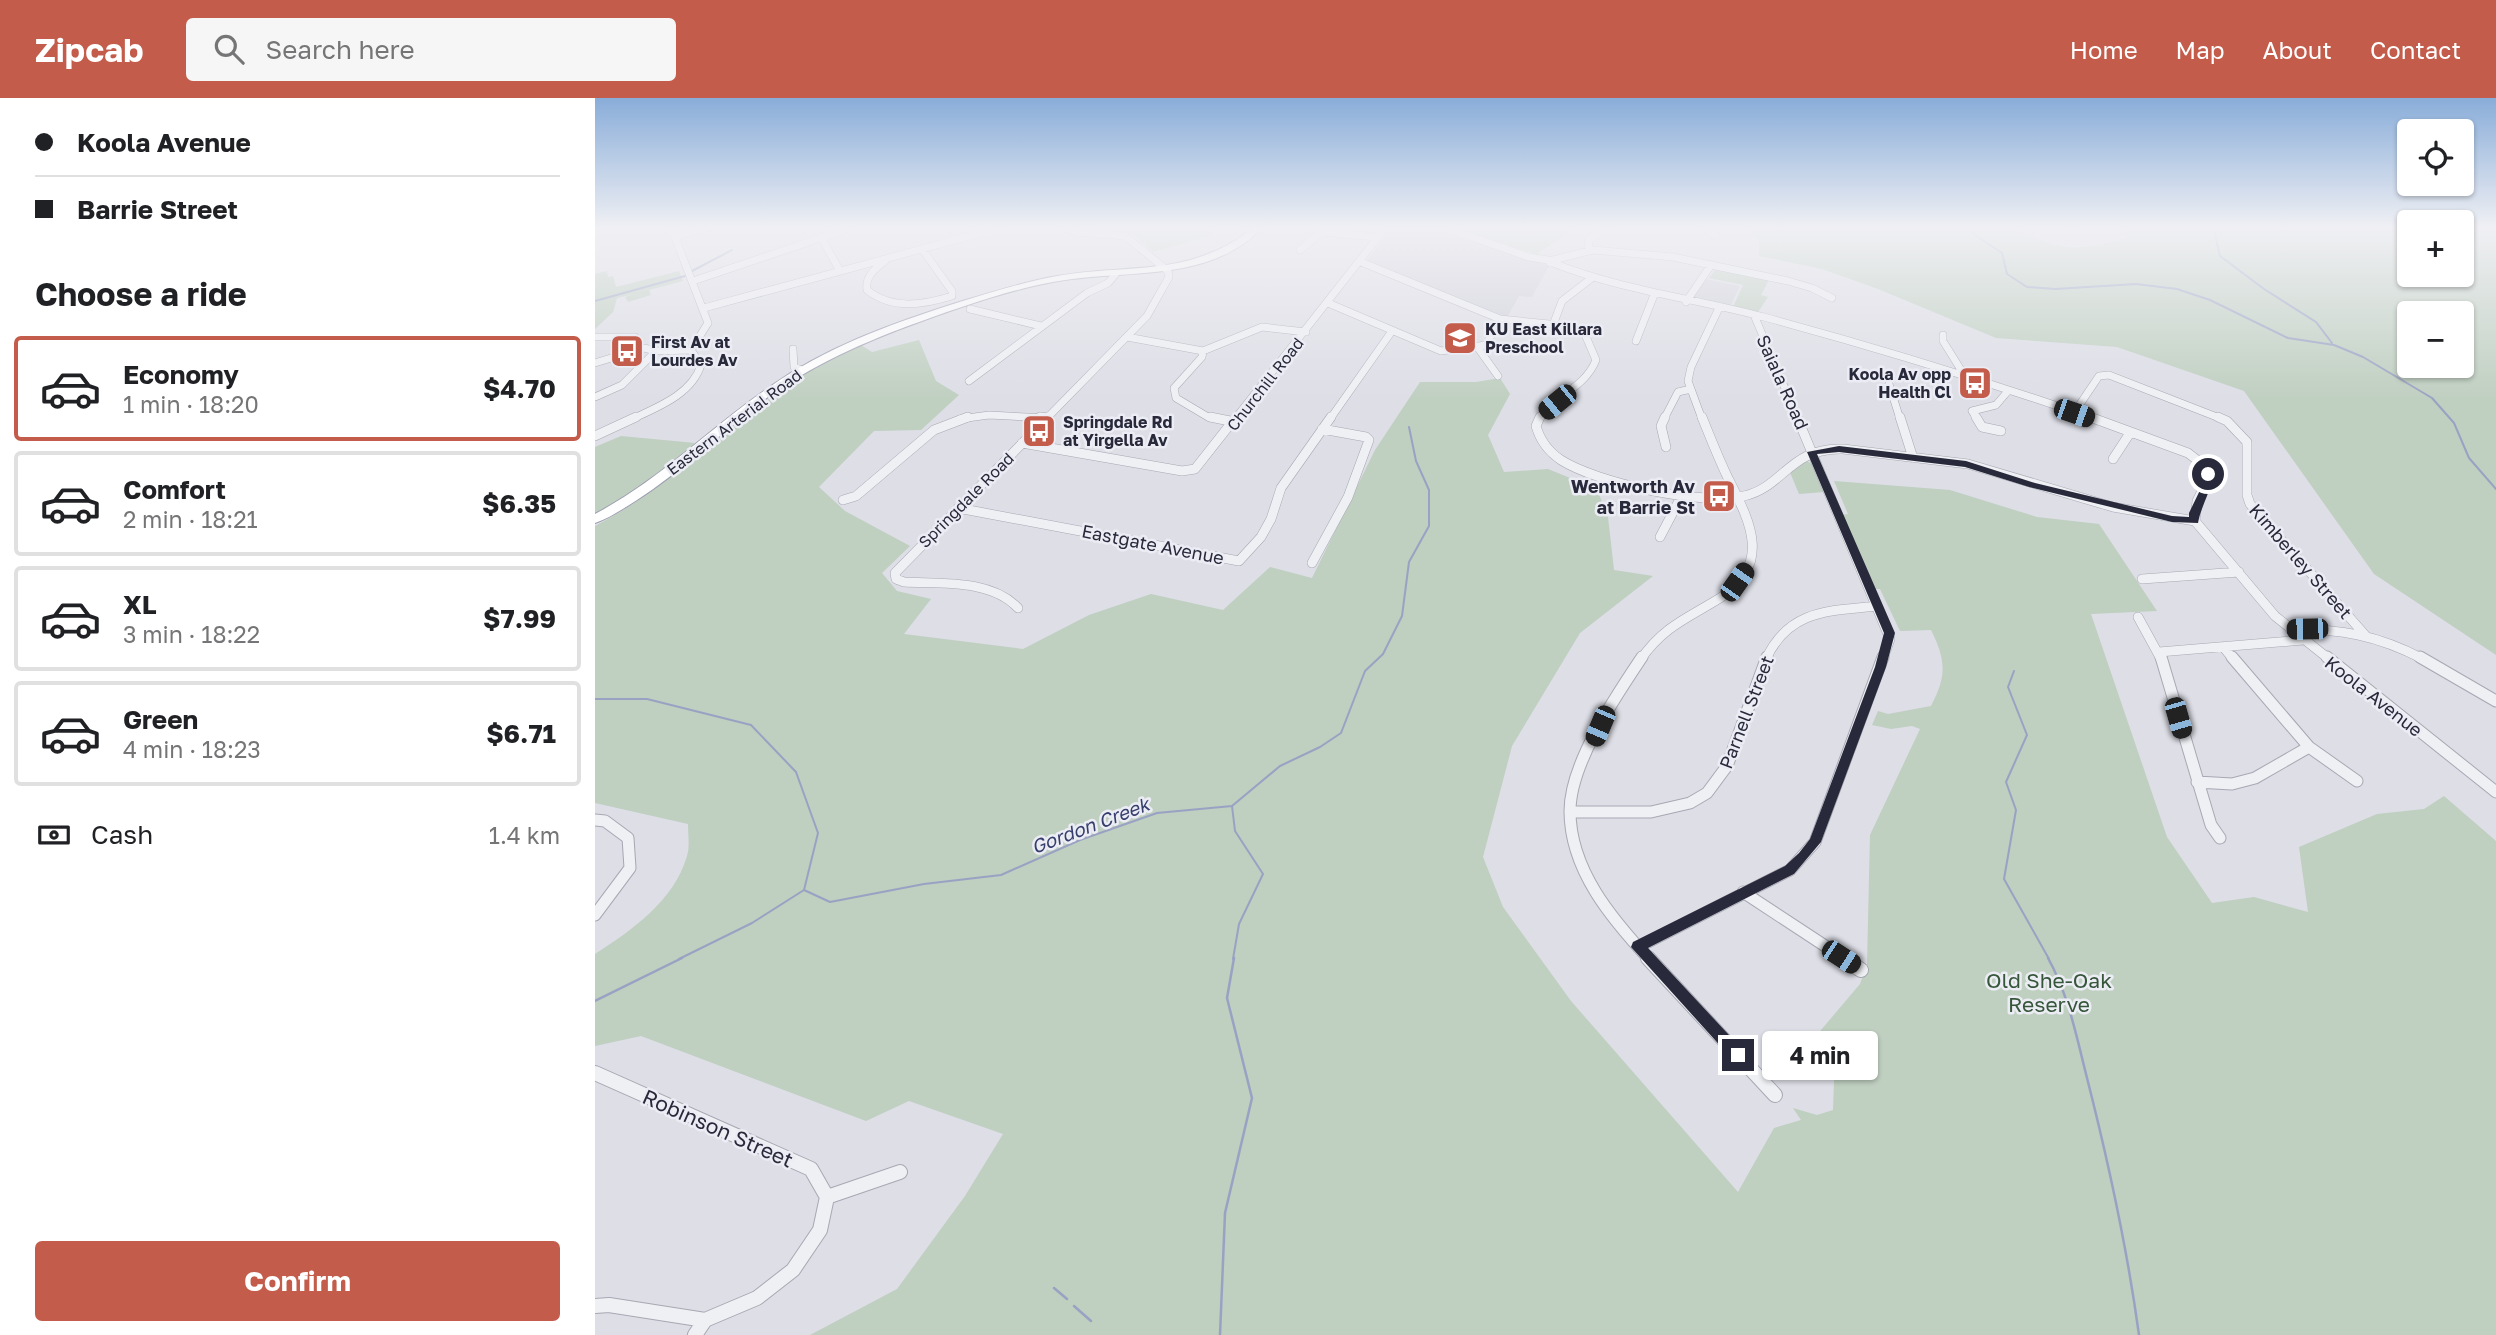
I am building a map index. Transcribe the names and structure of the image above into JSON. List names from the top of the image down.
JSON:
{
  "streets": {
    "main road": ["Eastern Arterial Road"],
    "street": [
      "Saiala Road",
      "Churchill Road",
      "Springdale Road",
      "Eastgate Avenue",
      "Kimberley Street",
      "Koola Avenue",
      "Parnell Street",
      "Robinson Street"
    ]
  },
  "crossings": [
    ["Saiala Road", "Parnell Street"],
    ["Churchill Road", "Springdale Road"],
    ["Springdale Road", "Eastgate Avenue"]
  ],
  "water": ["Gordon Creek"],
  "parks": ["Old She-Oak Reserve"],
  "places": {
    "school or university": ["KU East Killara Preschool"],
    "bus stop": [
      "First Av at Lourdes Av",
      "Koola Av opp Health Cl",
      "Springdale Rd at Yirgella Av",
      "Wentworth Av at Barrie St"
    ]
  },
  "page": {
    "header": "Zipcab",
    "search": "Search here",
    "nav": [
      "Home",
      "Map",
      "About",
      "Contact"
    ],
    "banner": ["Koola Avenue", "Barrie Street"],
    "map_buttons": ["+", "−"],
    "heading": "Choose a ride",
    "list": [
      {
        "name": "Economy",
        "note": "1 min · 18:20",
        "value": "$4.70"
      },
      {
        "name": "Comfort",
        "note": "2 min · 18:21",
        "value": "$6.35"
      },
      {
        "name": "XL",
        "note": "3 min · 18:22",
        "value": "$7.99"
      },
      {
        "name": "Green",
        "note": "4 min · 18:23",
        "value": "$6.71"
      }
    ],
    "pay": ["Cash", "1.4 km"],
    "bubble": "4 min",
    "buttons": "Confirm"
  }
}
